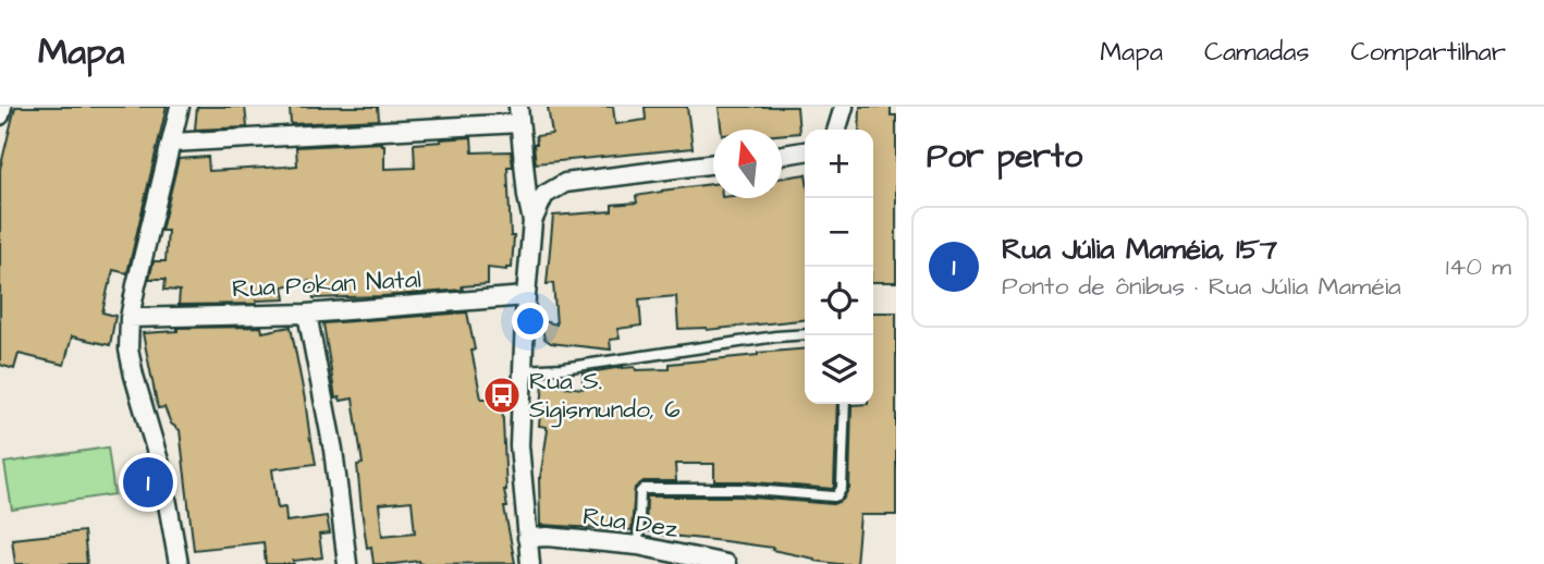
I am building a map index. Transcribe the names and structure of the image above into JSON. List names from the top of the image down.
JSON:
{
  "streets": {
    "street": ["Rua Pokan Natal", "Rua Dez"]
  },
  "places": {
    "bus stop": ["Rua S. Sigismundo, 6"]
  },
  "north": "top",
  "page": {
    "header": "Mapa",
    "nav": ["Mapa", "Camadas", "Compartilhar"],
    "heading": "Por perto",
    "map_buttons": ["+", "−"],
    "list": [
      {
        "mark": "1",
        "name": "Rua Júlia Maméia, 157",
        "note": "Ponto de ônibus · Rua Júlia Maméia",
        "value": "140 m"
      }
    ],
    "pins": "1"
  }
}
